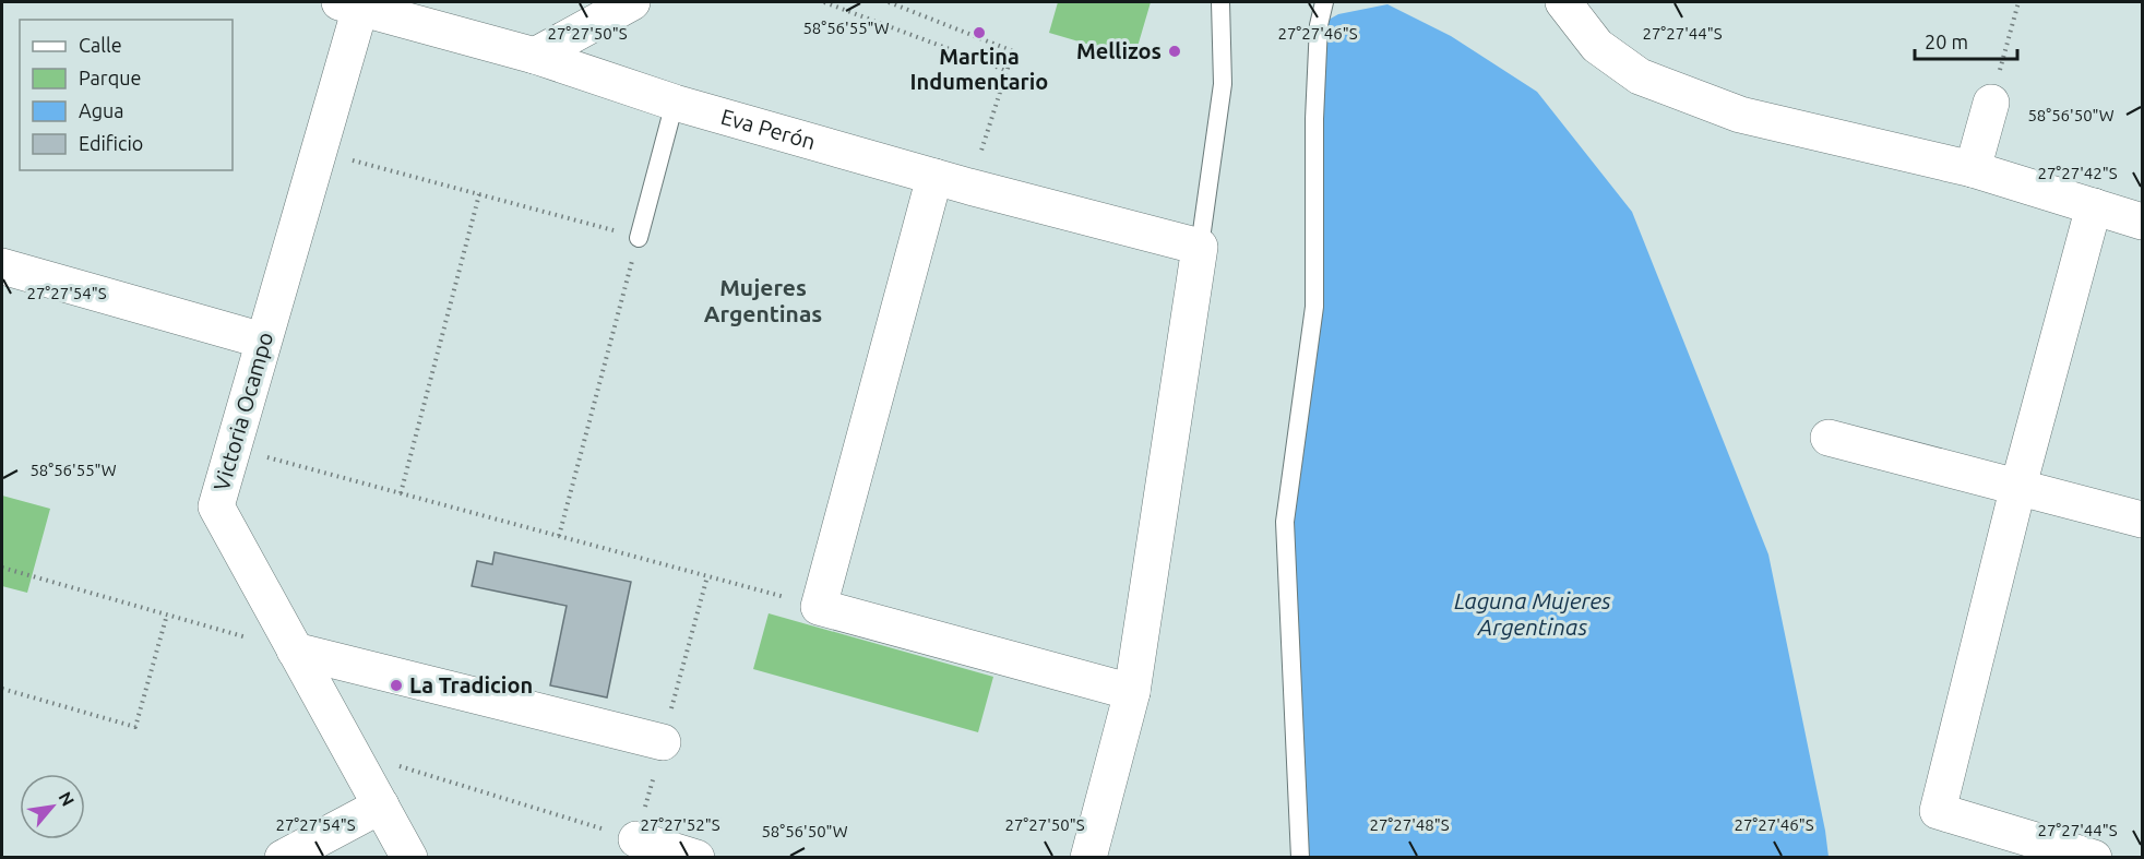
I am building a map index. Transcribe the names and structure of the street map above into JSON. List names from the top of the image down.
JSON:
{
  "streets": {
    "street": ["Eva Perón", "Victoria Ocampo"]
  },
  "crossings": [
    ["Eva Perón", "Victoria Ocampo"]
  ],
  "districts": ["Mujeres Argentinas"],
  "water": ["Laguna Mujeres Argentinas"],
  "places": ["Martina Indumentario", "Mellizos", "La Tradicion"],
  "legend": [
    "Calle",
    "Parque",
    "Agua",
    "Edificio"
  ],
  "scale_bar": "20 m",
  "north": "top right",
  "coordinates": [
    "58°56'55\"W",
    "27°27'50\"S",
    "27°27'46\"S",
    "27°27'44\"S",
    "58°56'50\"W",
    "27°27'42\"S",
    "27°27'54\"S",
    "27°27'52\"S",
    "27°27'48\"S"
  ]
}
